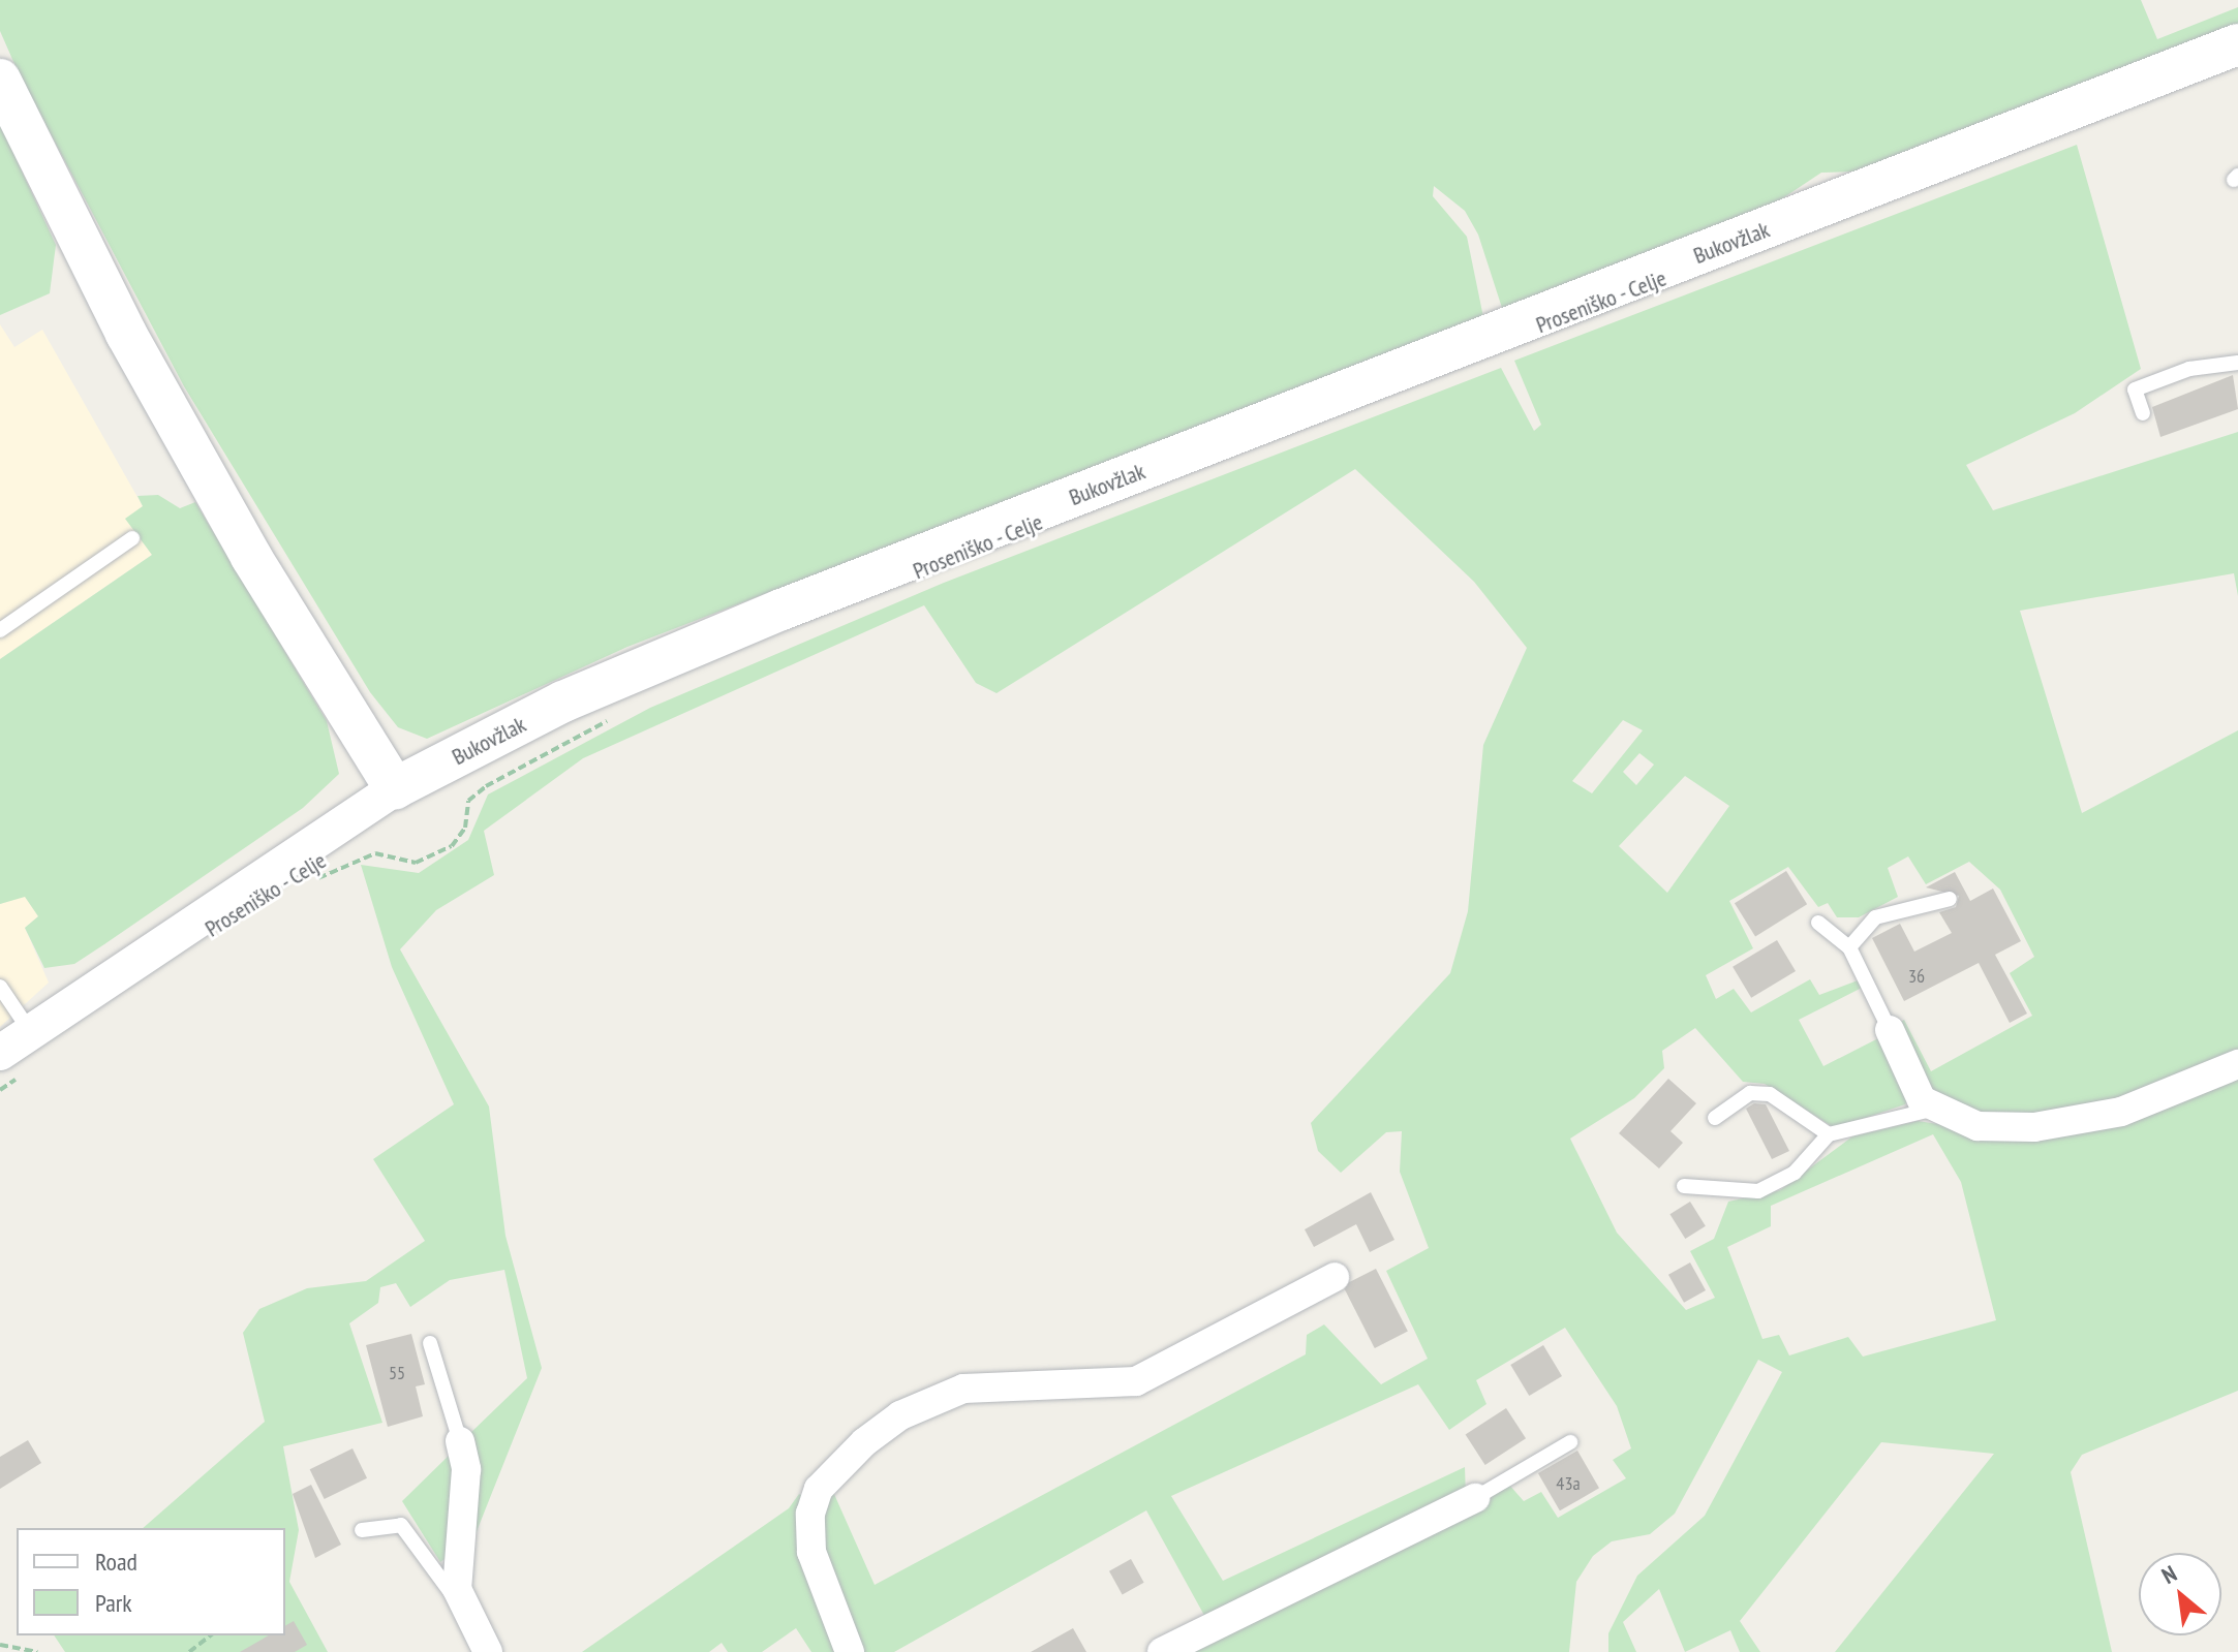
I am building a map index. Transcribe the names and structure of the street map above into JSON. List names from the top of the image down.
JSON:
{
  "streets": {
    "main road": ["Bukovžlak"],
    "path": ["Proseniško - Celje"]
  },
  "house_numbers": ["36", "55", "43a"],
  "legend": ["Road", "Park"],
  "north": "top left"
}
